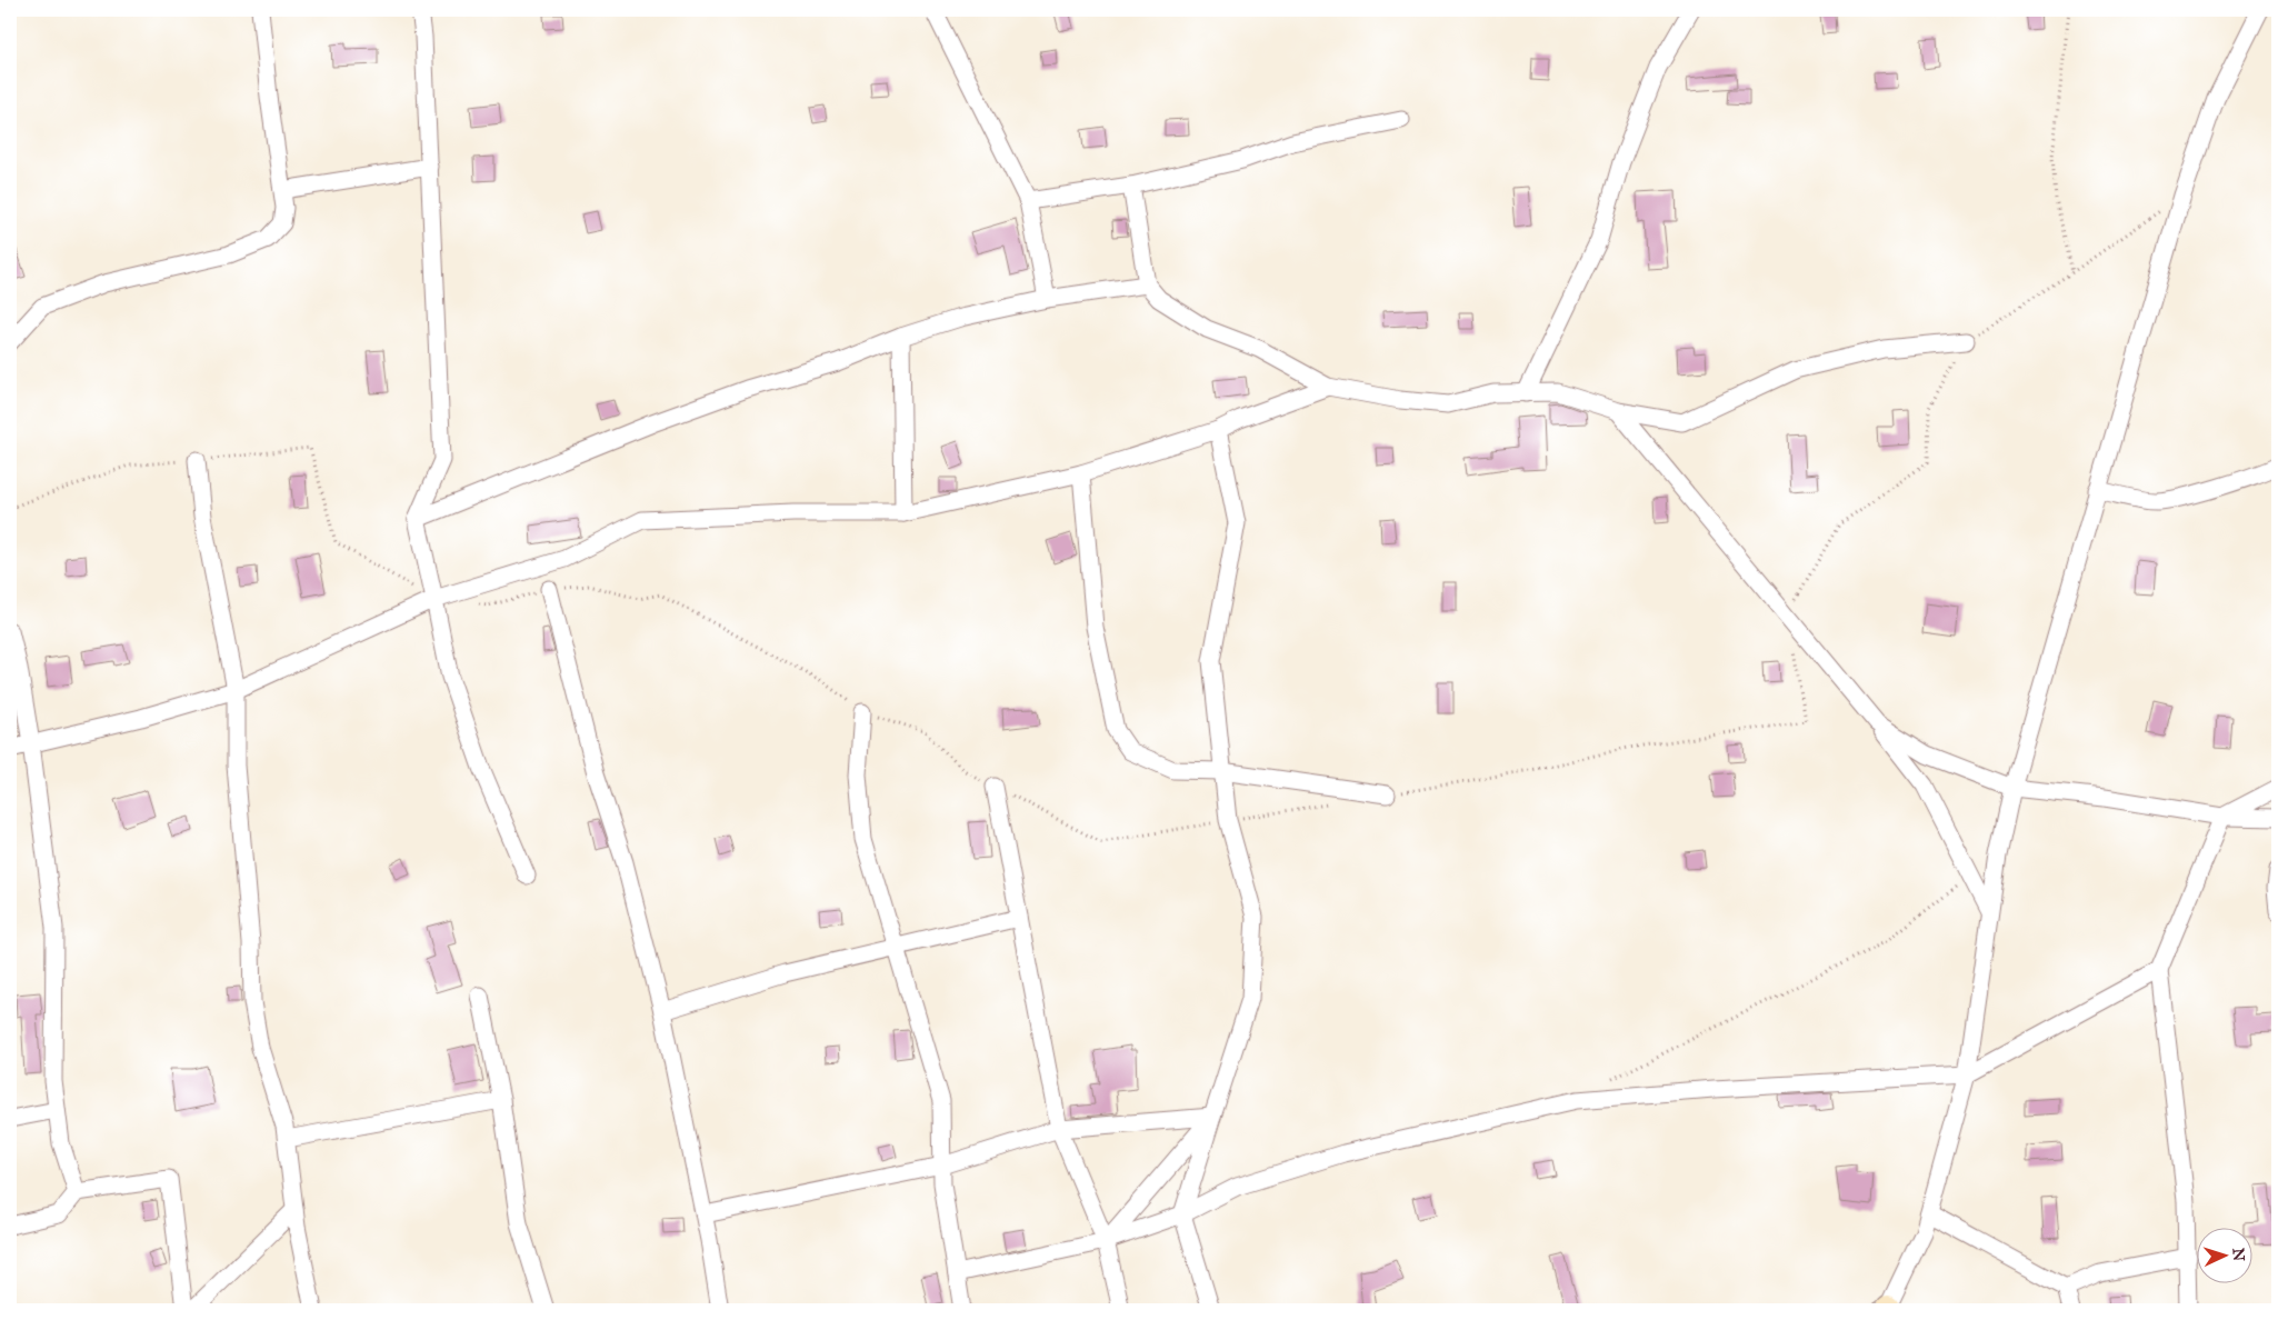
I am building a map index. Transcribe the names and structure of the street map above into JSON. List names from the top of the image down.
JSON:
{
  "north": "right"
}
